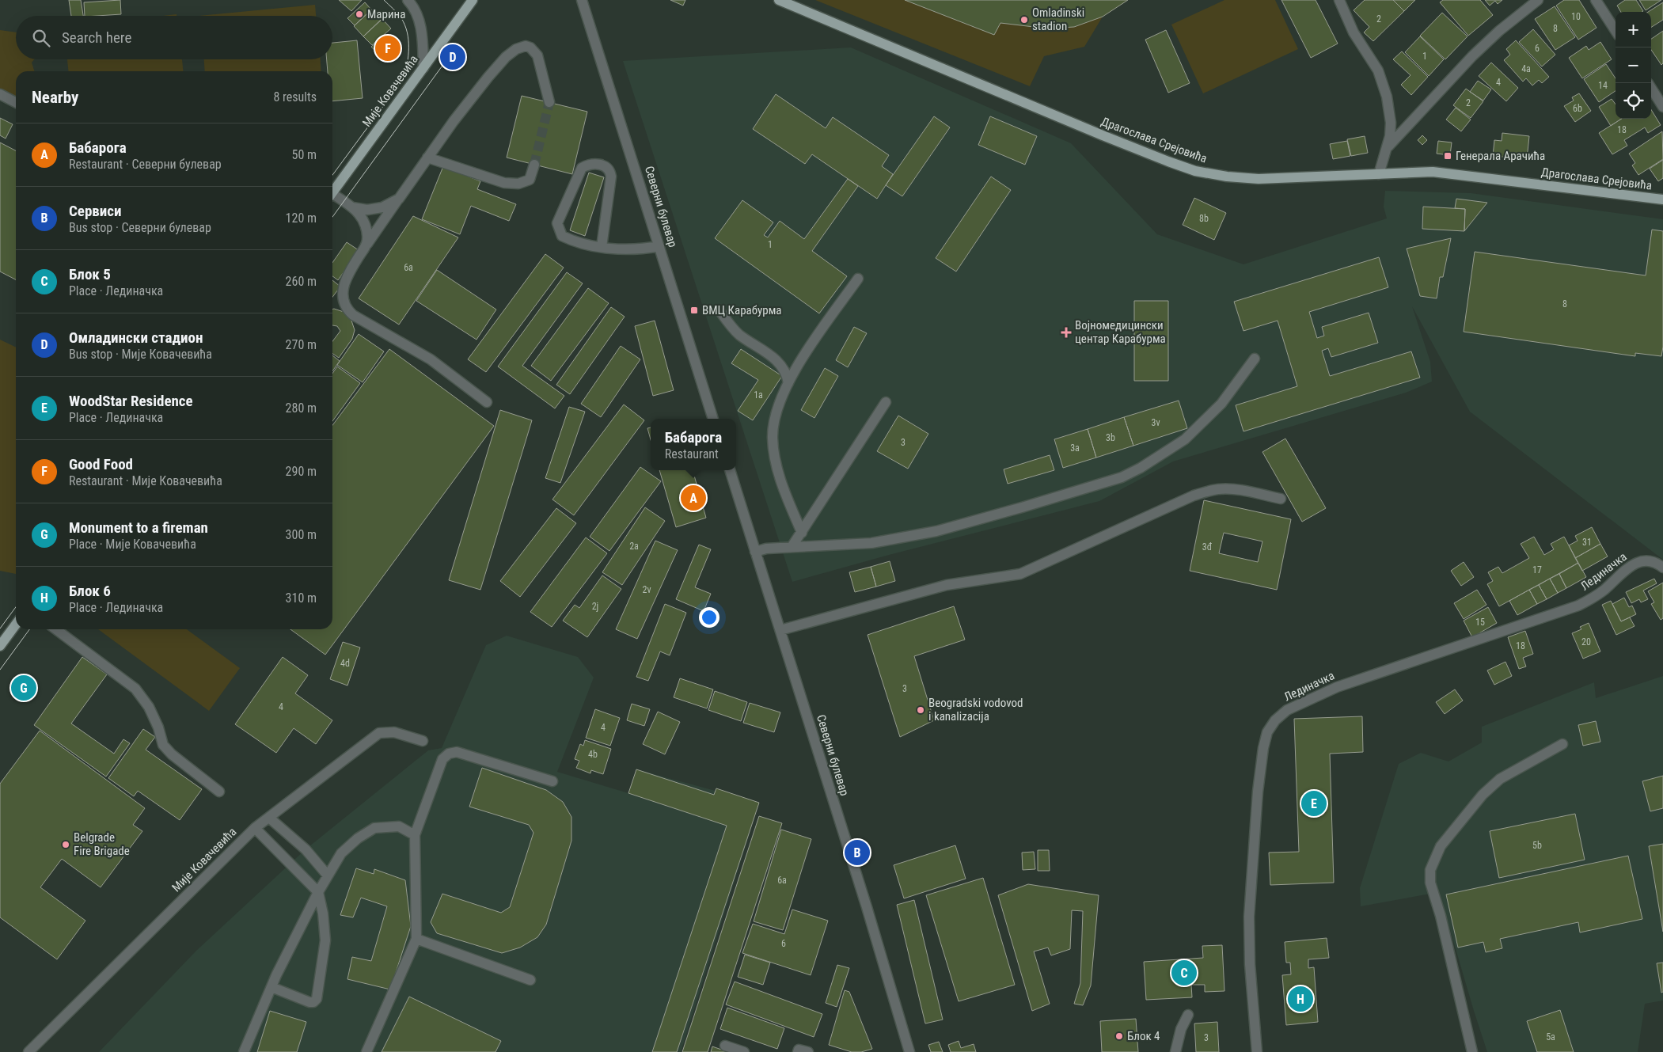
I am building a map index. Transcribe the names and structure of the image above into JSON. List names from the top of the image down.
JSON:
{
  "streets": {
    "main road": ["Мије Ковачевића", "Драгослава Срејовића"],
    "street": ["Северни булевар", "Лединачка"]
  },
  "places": {
    "other": [
      "Марина",
      "Omladinski stadion",
      "Beogradski vodovod i kanalizacija",
      "Belgrade Fire Brigade",
      "Блок 4"
    ],
    "transit": ["Генерала Арачића", "ВМЦ Карабурма"],
    "health": ["Војномедицински центар Карабурма"]
  },
  "house_numbers": [
    "10",
    "2",
    "8",
    "6",
    "1",
    "4a",
    "4",
    "14",
    "2",
    "6b",
    "18",
    "8b",
    "1",
    "6a",
    "8",
    "1a",
    "3v",
    "3b",
    "3",
    "3a",
    "31",
    "2a",
    "3đ",
    "17",
    "2v",
    "2j",
    "15",
    "20",
    "18",
    "4d",
    "3",
    "4",
    "4",
    "4b",
    "5b",
    "6a",
    "6",
    "5a",
    "3"
  ],
  "page": {
    "map_buttons": ["+", "−"],
    "search": "Search here",
    "pins": [
      "F",
      "D",
      "A",
      "G",
      "E",
      "B",
      "C",
      "H"
    ],
    "heading": ["Nearby", "8 results"],
    "list": [
      {
        "mark": "A",
        "name": "Бабарога",
        "note": "Restaurant · Северни булевар",
        "value": "50 m"
      },
      {
        "mark": "B",
        "name": "Сервиси",
        "note": "Bus stop · Северни булевар",
        "value": "120 m"
      },
      {
        "mark": "C",
        "name": "Блок 5",
        "note": "Place · Лединачка",
        "value": "260 m"
      },
      {
        "mark": "D",
        "name": "Омладински стадион",
        "note": "Bus stop · Мије Ковачевића",
        "value": "270 m"
      },
      {
        "mark": "E",
        "name": "WoodStar Residence",
        "note": "Place · Лединачка",
        "value": "280 m"
      },
      {
        "mark": "F",
        "name": "Good Food",
        "note": "Restaurant · Мије Ковачевића",
        "value": "290 m"
      },
      {
        "mark": "G",
        "name": "Monument to a fireman",
        "note": "Place · Мије Ковачевића",
        "value": "300 m"
      },
      {
        "mark": "H",
        "name": "Блок 6",
        "note": "Place · Лединачка",
        "value": "310 m"
      }
    ],
    "popup": ["Бабарога", "Restaurant"]
  }
}
